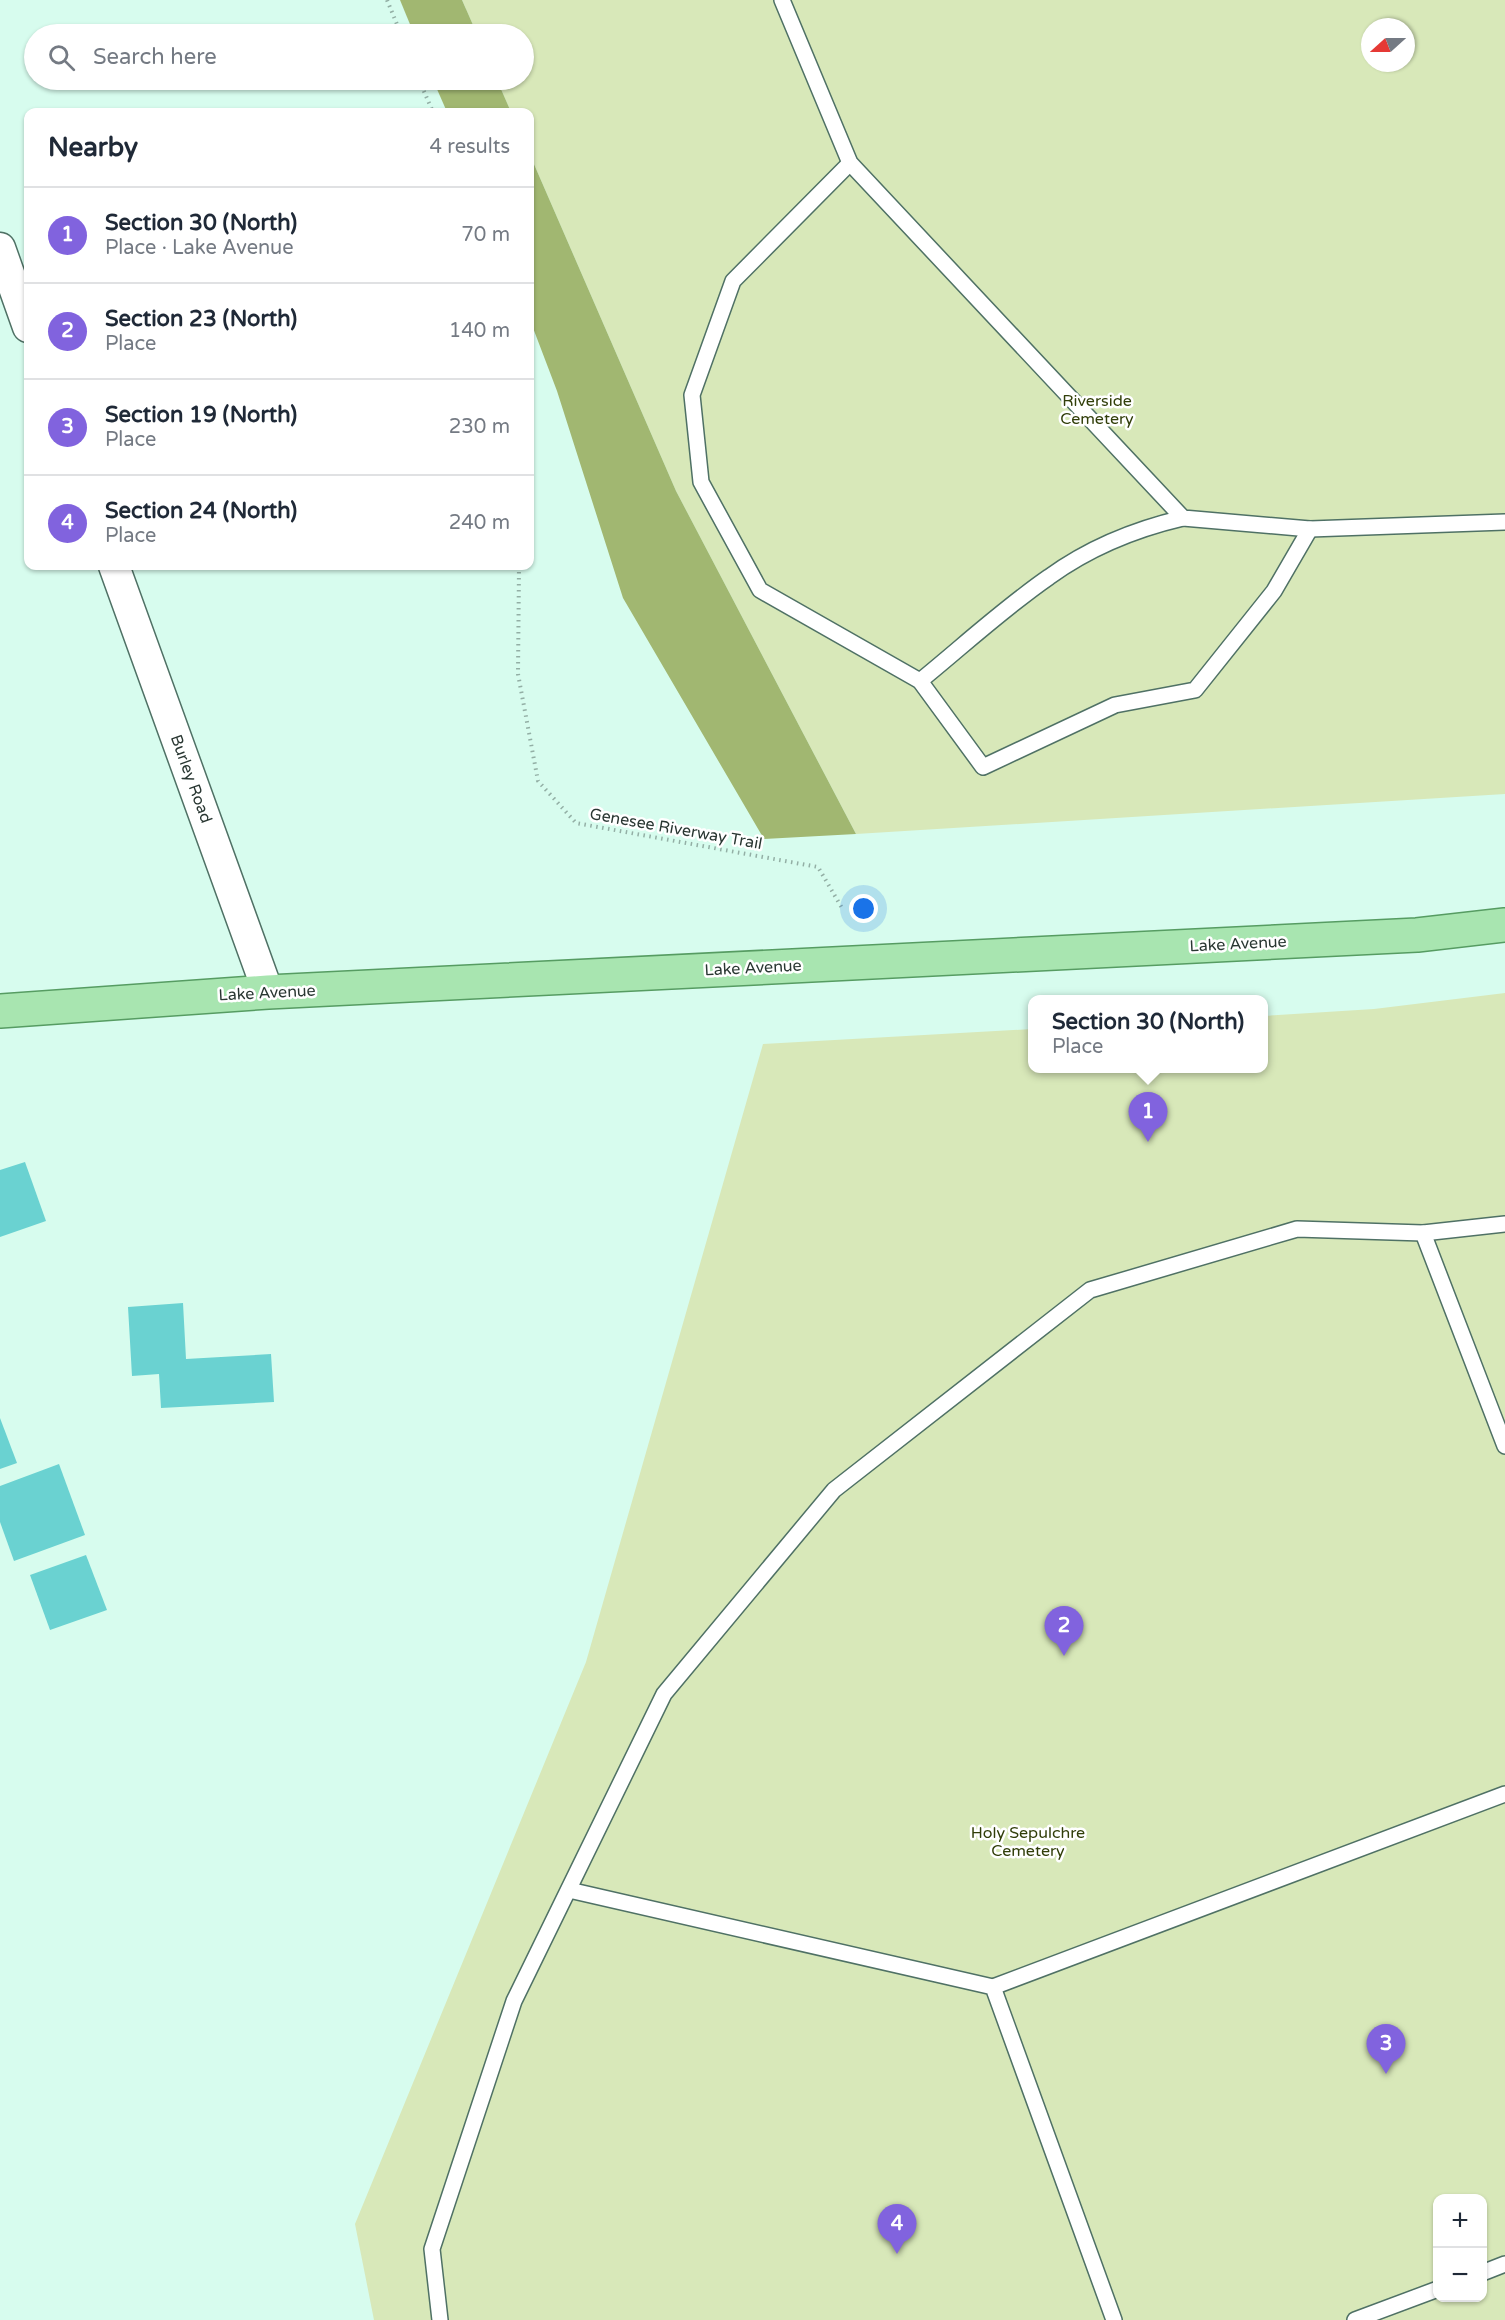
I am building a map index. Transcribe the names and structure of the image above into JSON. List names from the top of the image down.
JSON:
{
  "streets": {
    "main road": ["Lake Avenue"],
    "street": ["Burley Road"],
    "path": ["Genesee Riverway Trail"]
  },
  "crossings": [
    ["Burley Road", "Lake Avenue"]
  ],
  "parks": ["Riverside Cemetery", "Holy Sepulchre Cemetery"],
  "north": "left",
  "page": {
    "search": "Search here",
    "heading": ["Nearby", "4 results"],
    "list": [
      {
        "mark": "1",
        "name": "Section 30 (North)",
        "note": "Place · Lake Avenue",
        "value": "70 m"
      },
      {
        "mark": "2",
        "name": "Section 23 (North)",
        "note": "Place",
        "value": "140 m"
      },
      {
        "mark": "3",
        "name": "Section 19 (North)",
        "note": "Place",
        "value": "230 m"
      },
      {
        "mark": "4",
        "name": "Section 24 (North)",
        "note": "Place",
        "value": "240 m"
      }
    ],
    "popup": ["Section 30 (North)", "Place"],
    "pins": [
      "1",
      "2",
      "3",
      "4"
    ],
    "map_buttons": ["+", "−"]
  }
}
